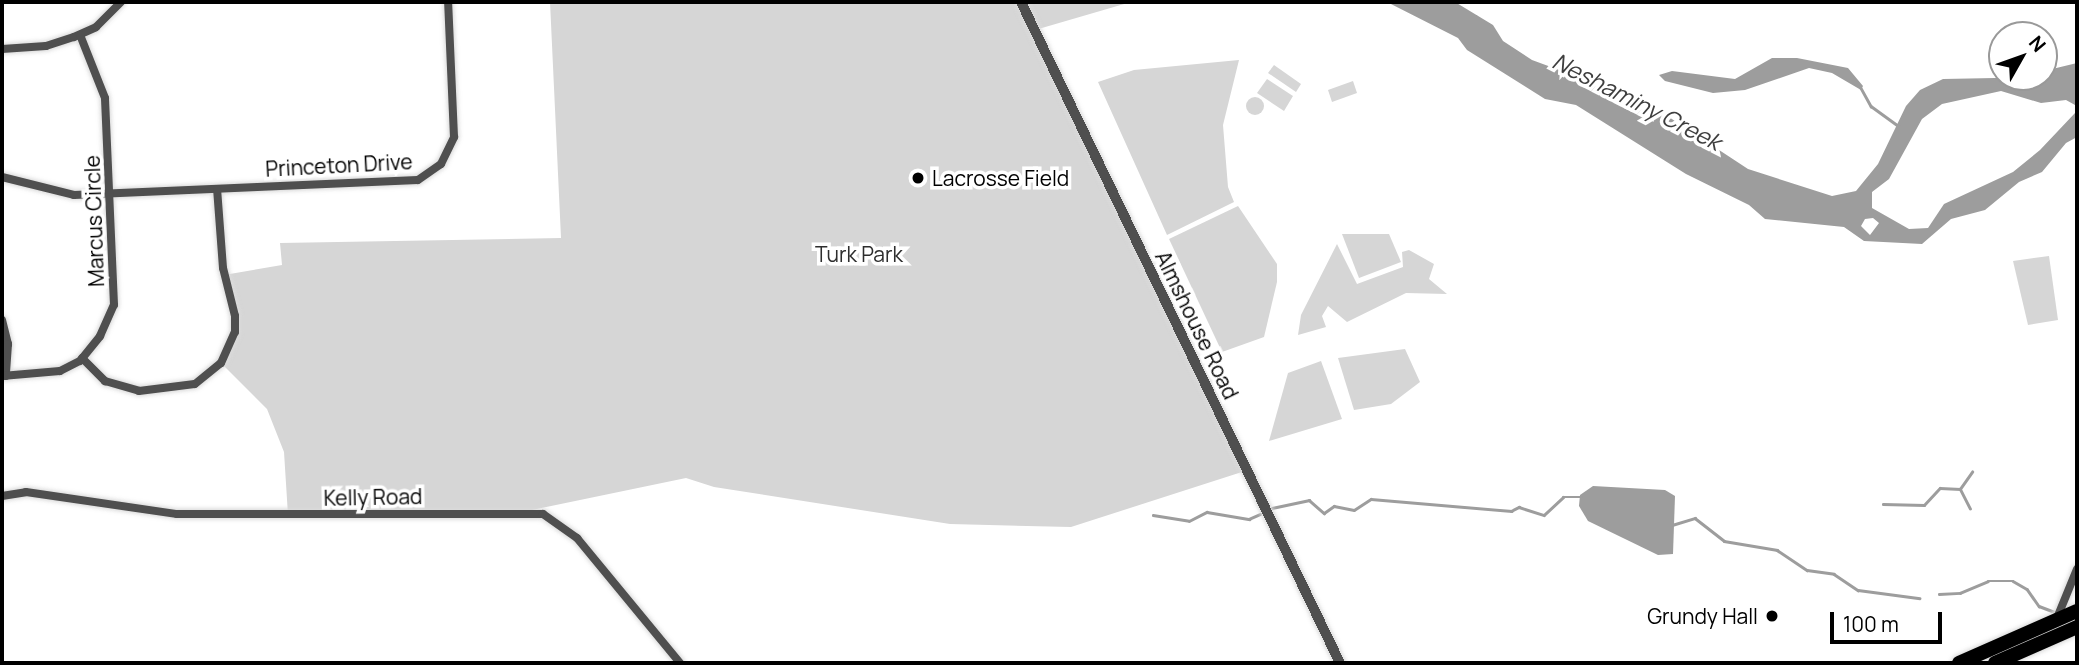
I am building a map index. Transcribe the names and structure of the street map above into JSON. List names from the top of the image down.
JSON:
{
  "streets": {
    "street": [
      "Princeton Drive",
      "Marcus Circle",
      "Almshouse Road",
      "Kelly Road"
    ]
  },
  "crossings": [
    ["Princeton Drive", "Marcus Circle"]
  ],
  "water": ["Neshaminy Creek"],
  "parks": ["Turk Park"],
  "places": ["Lacrosse Field", "Grundy Hall"],
  "scale_bar": "100 m",
  "north": "top right"
}
